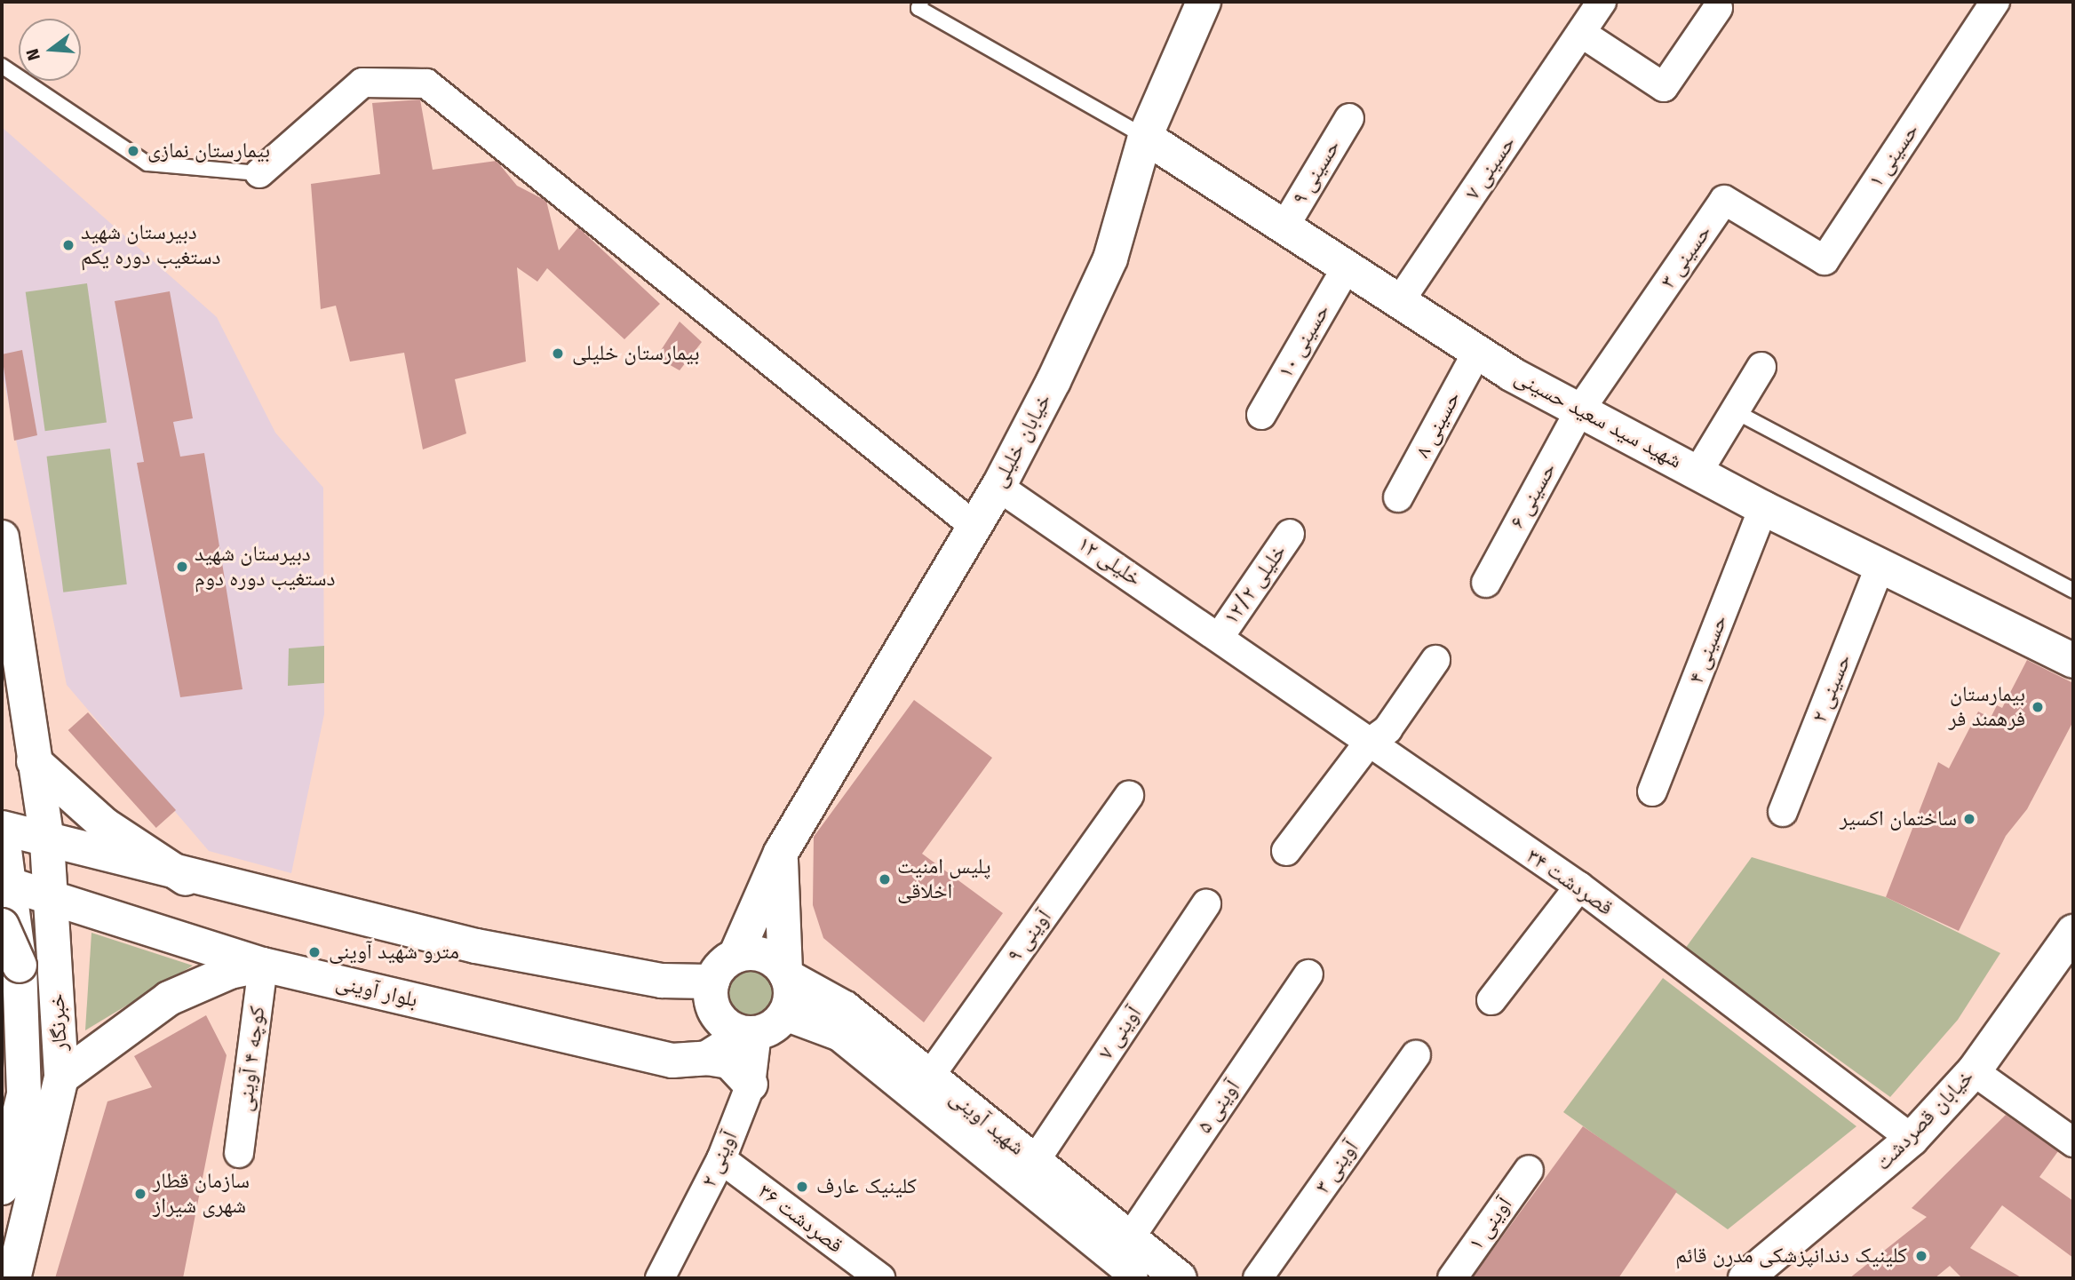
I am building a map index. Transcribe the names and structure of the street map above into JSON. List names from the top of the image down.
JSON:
{
  "streets": {
    "street": [
      "۱ حسینی",
      "۷ حسینی",
      "۹ حسینی",
      "۳ حسینی",
      "۱۰ حسینی",
      "شهید سید سعید حسینی",
      "۸ حسینی",
      "خیابان خلیلی",
      "۶ حسینی",
      "۱۲ خلیلی",
      "۱۲/۲ خلیلی",
      "۴ حسینی",
      "۲ حسینی",
      "قصردشت ۳۴",
      "۹ آوینی",
      "بلوار آوینی",
      "خبرنگار",
      "۷ آوینی",
      "کوچه ۴ آوینی",
      "۵ آوینی",
      "خیابان قصردشت",
      "شهید آوینی",
      "۲ آوینی",
      "۳ آوینی",
      "۳۶ قصردشت",
      "۱ آوینی"
    ]
  },
  "crossings": [
    ["۱ حسینی", "۳ حسینی"],
    ["۷ حسینی", "شهید سید سعید حسینی"],
    ["۹ حسینی", "شهید سید سعید حسینی"],
    ["۳ حسینی", "شهید سید سعید حسینی"],
    ["۳ حسینی", "۶ حسینی"],
    ["۱۰ حسینی", "شهید سید سعید حسینی"],
    ["شهید سید سعید حسینی", "۸ حسینی"],
    ["شهید سید سعید حسینی", "خیابان خلیلی"],
    ["شهید سید سعید حسینی", "۶ حسینی"],
    ["شهید سید سعید حسینی", "۴ حسینی"],
    ["شهید سید سعید حسینی", "۲ حسینی"],
    ["خیابان خلیلی", "۱۲ خلیلی"],
    ["خیابان خلیلی", "بلوار آوینی"],
    ["خیابان خلیلی", "شهید آوینی"],
    ["خیابان خلیلی", "۲ آوینی"],
    ["۱۲ خلیلی", "۱۲/۲ خلیلی"],
    ["۱۲ خلیلی", "قصردشت ۳۴"],
    ["۱۲/۲ خلیلی", "قصردشت ۳۴"],
    ["قصردشت ۳۴", "خیابان قصردشت"],
    ["۹ آوینی", "شهید آوینی"],
    ["بلوار آوینی", "خبرنگار"],
    ["بلوار آوینی", "کوچه ۴ آوینی"],
    ["بلوار آوینی", "شهید آوینی"],
    ["بلوار آوینی", "۲ آوینی"],
    ["۷ آوینی", "شهید آوینی"],
    ["۵ آوینی", "شهید آوینی"],
    ["شهید آوینی", "۲ آوینی"],
    ["۲ آوینی", "۳۶ قصردشت"]
  ],
  "places": [
    "بیمارستان نمازی",
    "دبیرستان شهید دستغیب دوره یکم",
    "بیمارستان خلیلی",
    "دبیرستان شهید دستغیب دوره دوم",
    "بیمارستان فرهمند فر",
    "ساختمان اکسیر",
    "پلیس امنیت اخلاقی",
    "مترو شهید آوینی",
    "کلینیک عارف",
    "سازمان قطار شهری شیراز",
    "کلینیک دندانپزشکی مدرن قائم"
  ],
  "north": "left"
}
